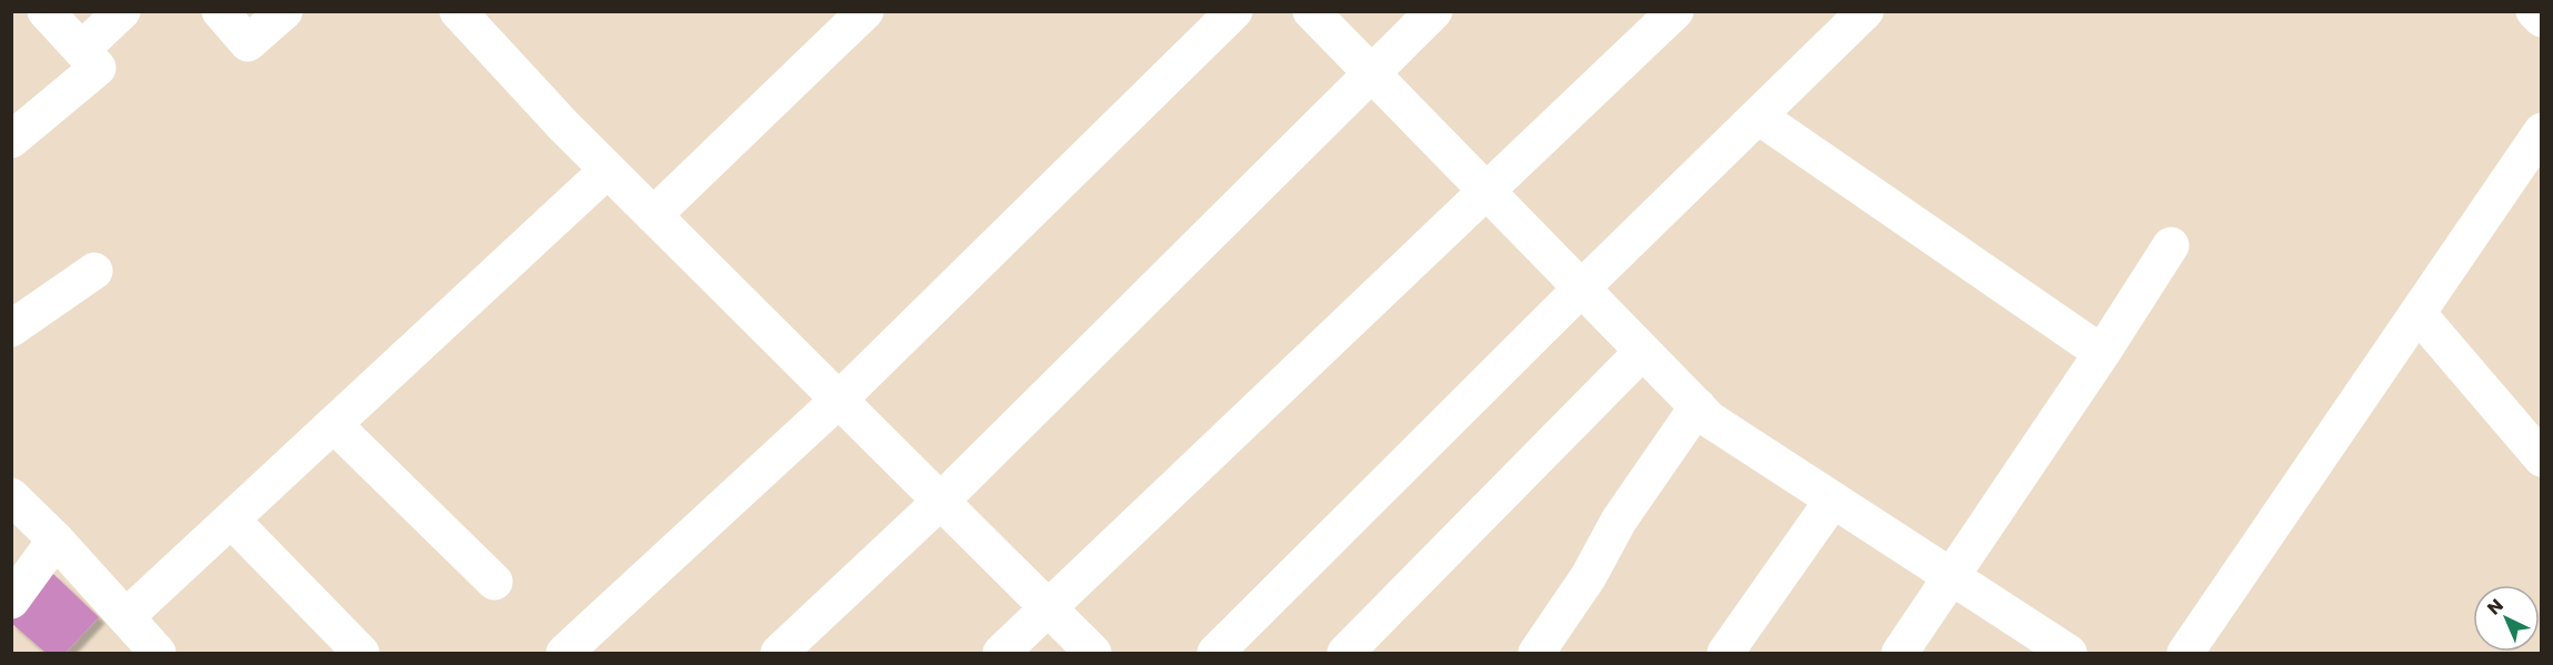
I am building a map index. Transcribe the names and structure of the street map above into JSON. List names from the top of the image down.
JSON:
{
  "north": "top left"
}
